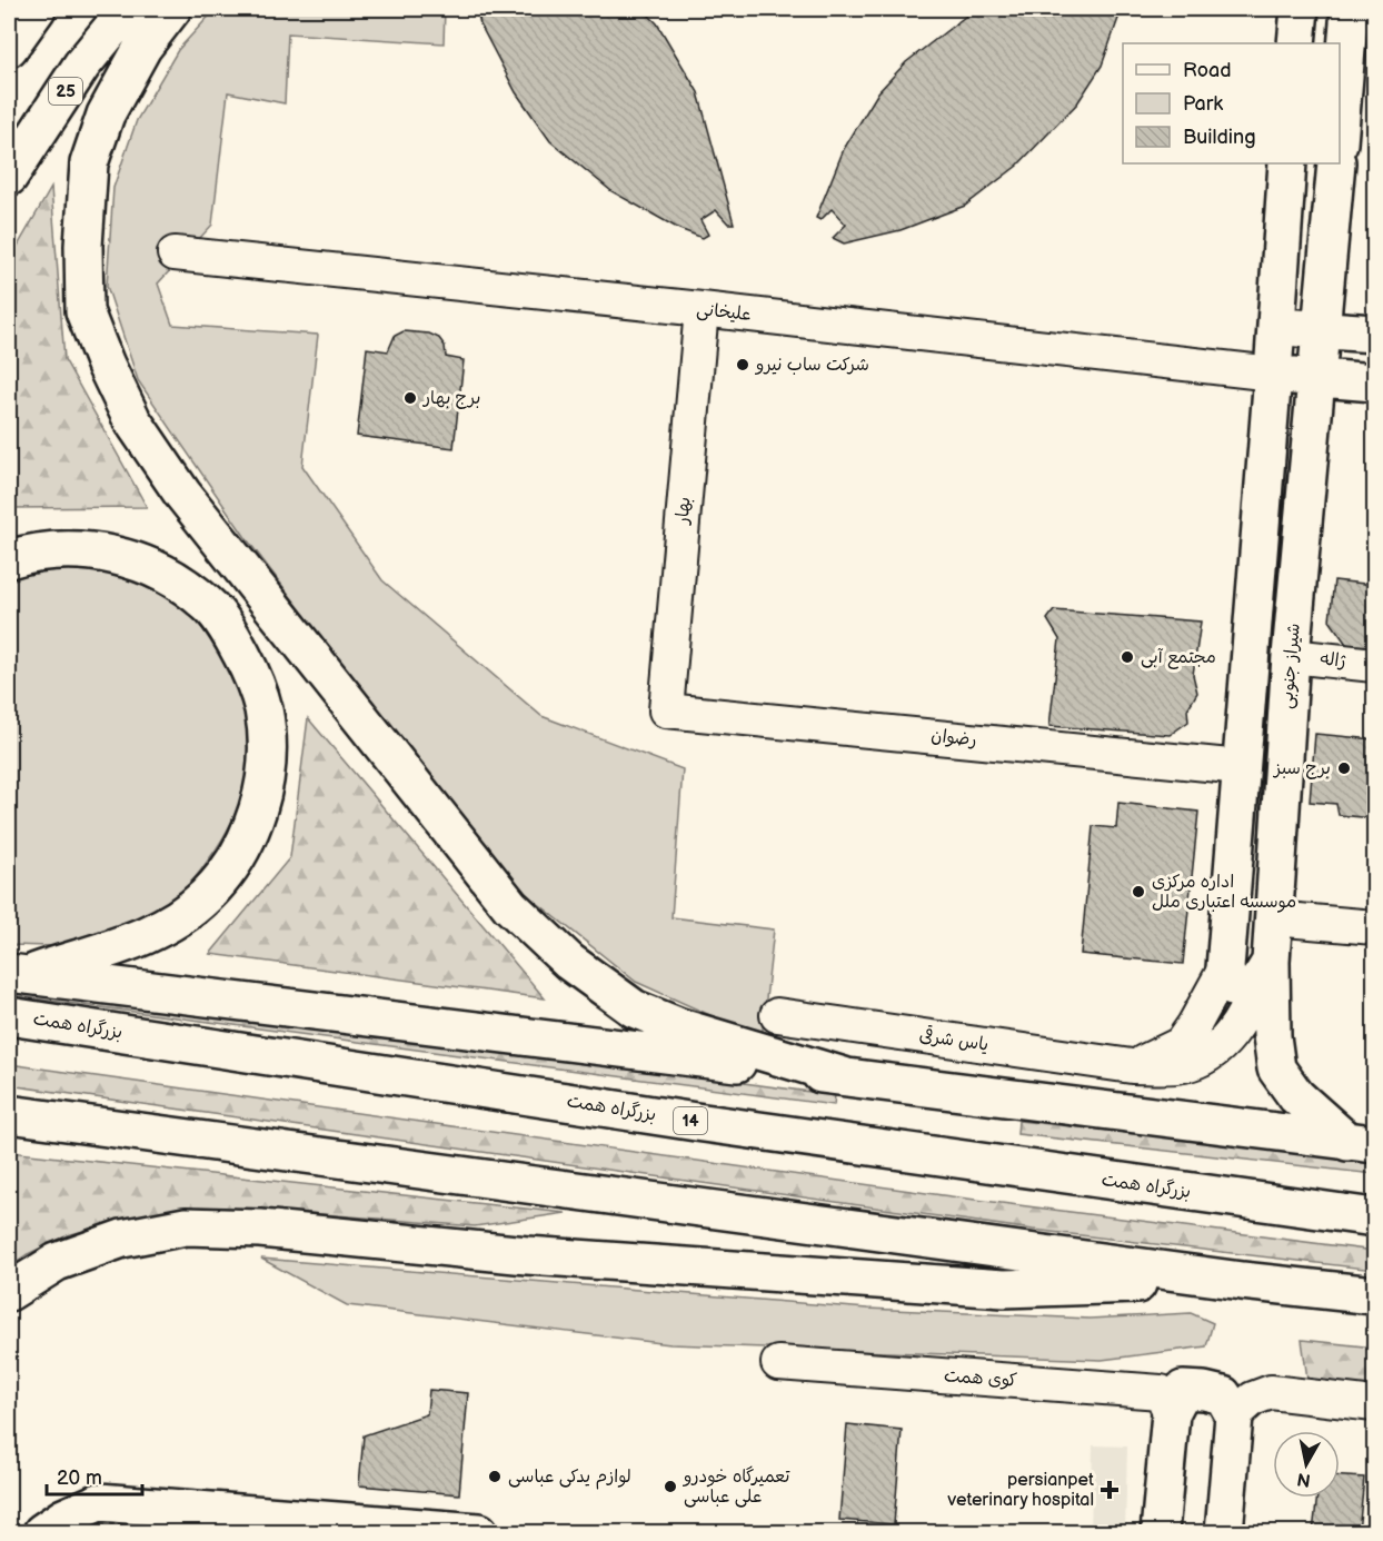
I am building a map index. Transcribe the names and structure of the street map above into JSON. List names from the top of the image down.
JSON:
{
  "streets": {
    "main road": [
      "25",
      "شیراز جنوبی",
      "بزرگراه همت",
      "14"
    ],
    "street": [
      "علیخانی",
      "بهار",
      "ژاله",
      "رضوان",
      "یاس شرقی",
      "کوی همت"
    ]
  },
  "crossings": [
    ["علیخانی", "بهار"],
    ["بهار", "رضوان"],
    ["ژاله", "شیراز جنوبی"],
    ["شیراز جنوبی", "یاس شرقی"]
  ],
  "places": {
    "other": [
      "شرکت ساب نیرو",
      "برج بهار",
      "مجتمع آبی",
      "برج سبز",
      "اداره مرکزی موسسه اعتباری ملل",
      "لوازم یدکی عباسی",
      "تعمیرگاه خودرو علی عباسی"
    ],
    "health": ["persianpet veterinary hospital"]
  },
  "legend": ["Road", "Park", "Building"],
  "scale_bar": "20 m",
  "north": "bottom"
}
